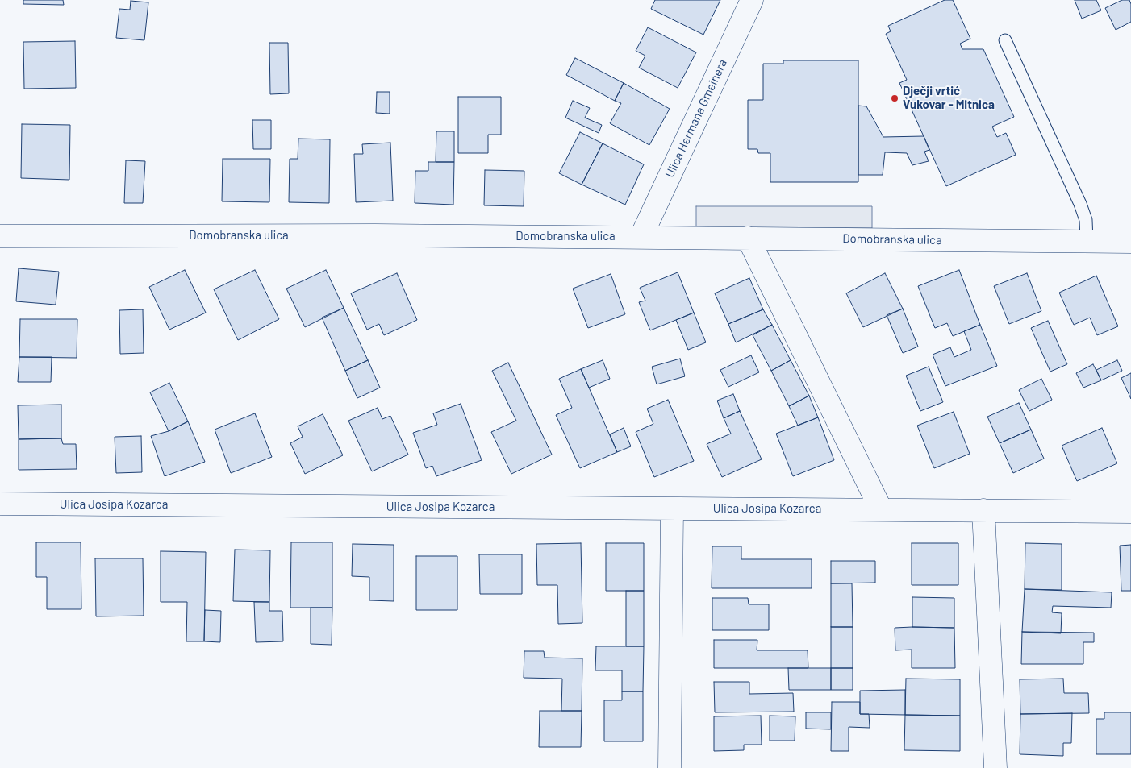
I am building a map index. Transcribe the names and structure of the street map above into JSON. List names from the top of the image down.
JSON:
{
  "streets": {
    "street": ["Ulica Hermana Gmeinera", "Domobranska ulica", "Ulica Josipa Kozarca"]
  },
  "crossings": [
    ["Ulica Hermana Gmeinera", "Domobranska ulica"]
  ],
  "places": ["Dječji vrtić Vukovar - Mitnica"]
}
